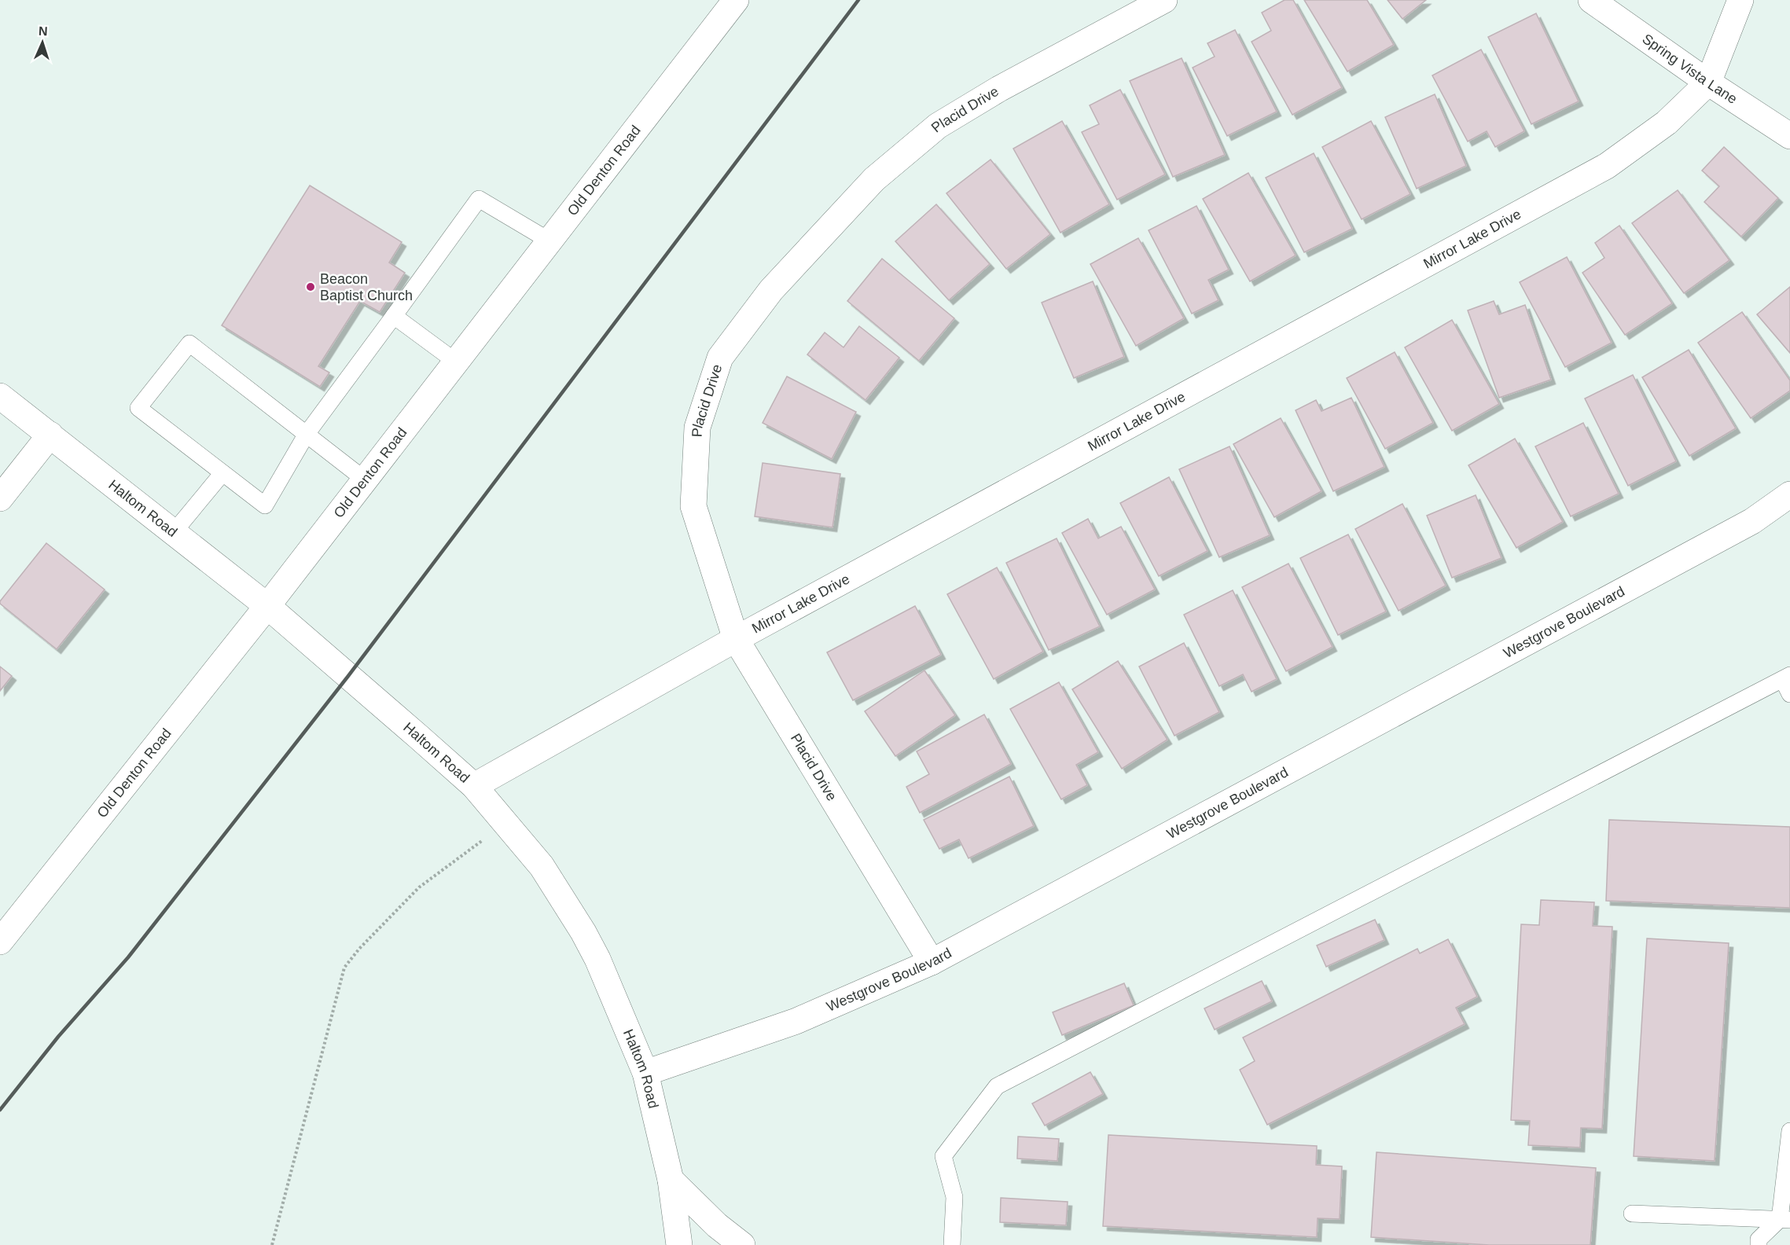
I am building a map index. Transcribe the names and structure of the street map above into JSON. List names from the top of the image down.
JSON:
{
  "streets": {
    "street": [
      "Spring Vista Lane",
      "Placid Drive",
      "Old Denton Road",
      "Mirror Lake Drive",
      "Haltom Road",
      "Westgrove Boulevard"
    ]
  },
  "crossings": [
    ["Spring Vista Lane", "Mirror Lake Drive"],
    ["Placid Drive", "Mirror Lake Drive"],
    ["Placid Drive", "Westgrove Boulevard"],
    ["Old Denton Road", "Haltom Road"],
    ["Mirror Lake Drive", "Haltom Road"],
    ["Haltom Road", "Westgrove Boulevard"]
  ],
  "places": ["Beacon Baptist Church"],
  "north": "top"
}
